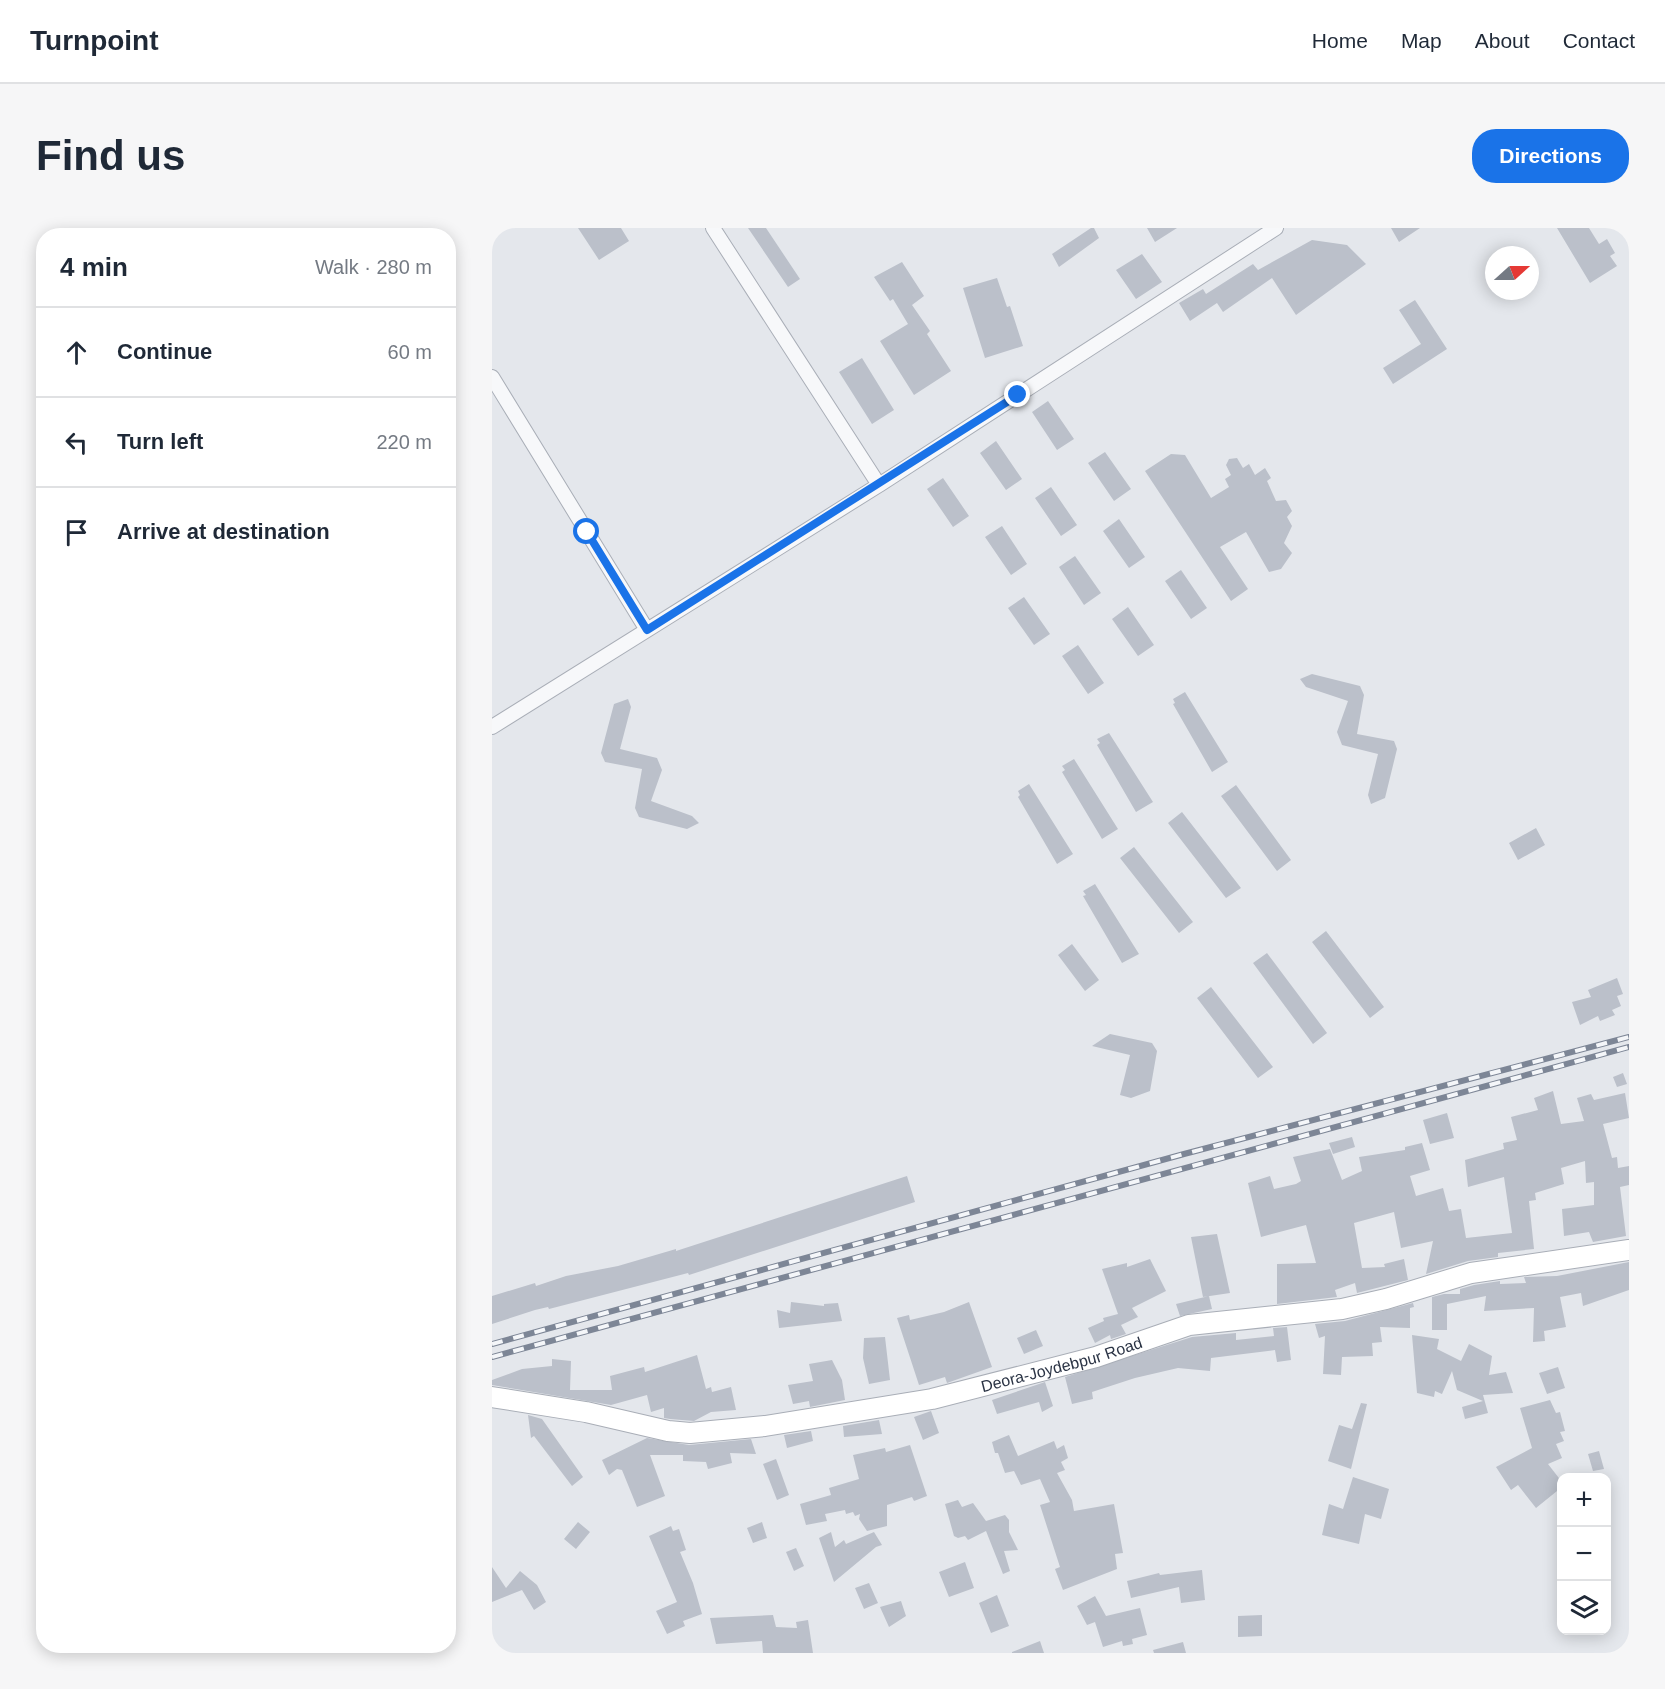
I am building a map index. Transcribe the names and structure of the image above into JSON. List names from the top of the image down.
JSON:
{
  "streets": {
    "street": ["Deora-Joydebpur Road"]
  },
  "north": "right",
  "page": {
    "header": "Turnpoint",
    "nav": [
      "Home",
      "Map",
      "About",
      "Contact"
    ],
    "buttons": "Directions",
    "title": "Find us",
    "heading": ["4 min", "Walk · 280 m"],
    "list": [
      ["Continue", "60 m"],
      ["Turn left", "220 m"],
      "Arrive at destination"
    ],
    "map_buttons": ["+", "−"]
  }
}
